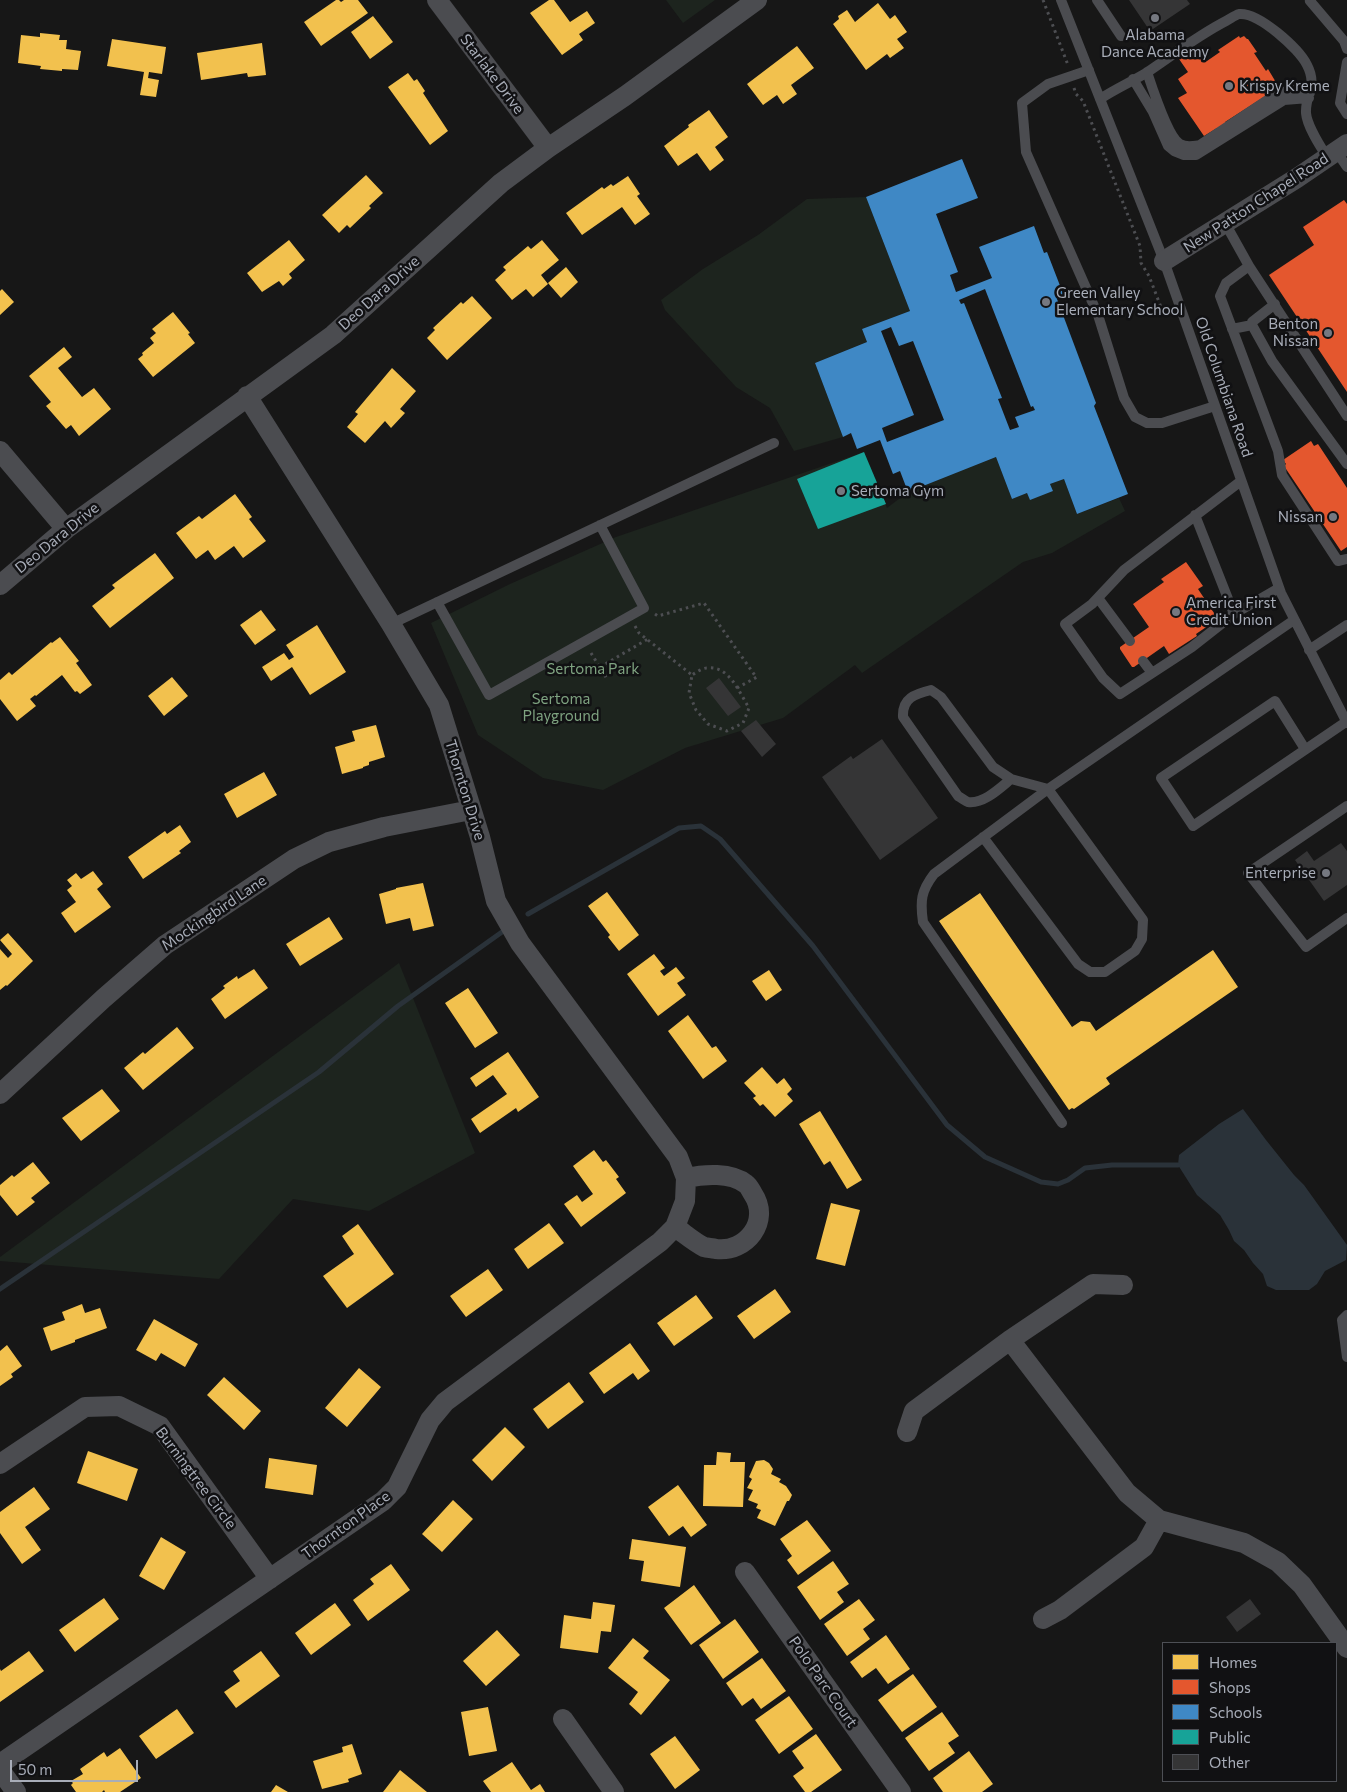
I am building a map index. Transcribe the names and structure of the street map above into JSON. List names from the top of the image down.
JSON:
{
  "streets": {
    "street": [
      "Starlake Drive",
      "New Patton Chapel Road",
      "Deo Dara Drive",
      "Thornton Drive",
      "Mockingbird Lane",
      "Burningtree Circle",
      "Thornton Place",
      "Polo Parc Court"
    ],
    "lane": ["Old Columbiana Road"]
  },
  "crossings": [
    ["Starlake Drive", "Deo Dara Drive"],
    ["New Patton Chapel Road", "Old Columbiana Road"],
    ["Deo Dara Drive", "Thornton Drive"],
    ["Thornton Drive", "Mockingbird Lane"],
    ["Thornton Drive", "Thornton Place"],
    ["Burningtree Circle", "Thornton Place"]
  ],
  "parks": ["Sertoma Park", "Sertoma Playground"],
  "places": [
    "Alabama Dance Academy",
    "Krispy Kreme",
    "Green Valley Elementary School",
    "Benton Nissan",
    "Sertoma Gym",
    "Nissan",
    "America First Credit Union",
    "Enterprise"
  ],
  "legend": [
    "Homes",
    "Shops",
    "Schools",
    "Public",
    "Other"
  ],
  "scale_bar": "50 m"
}
